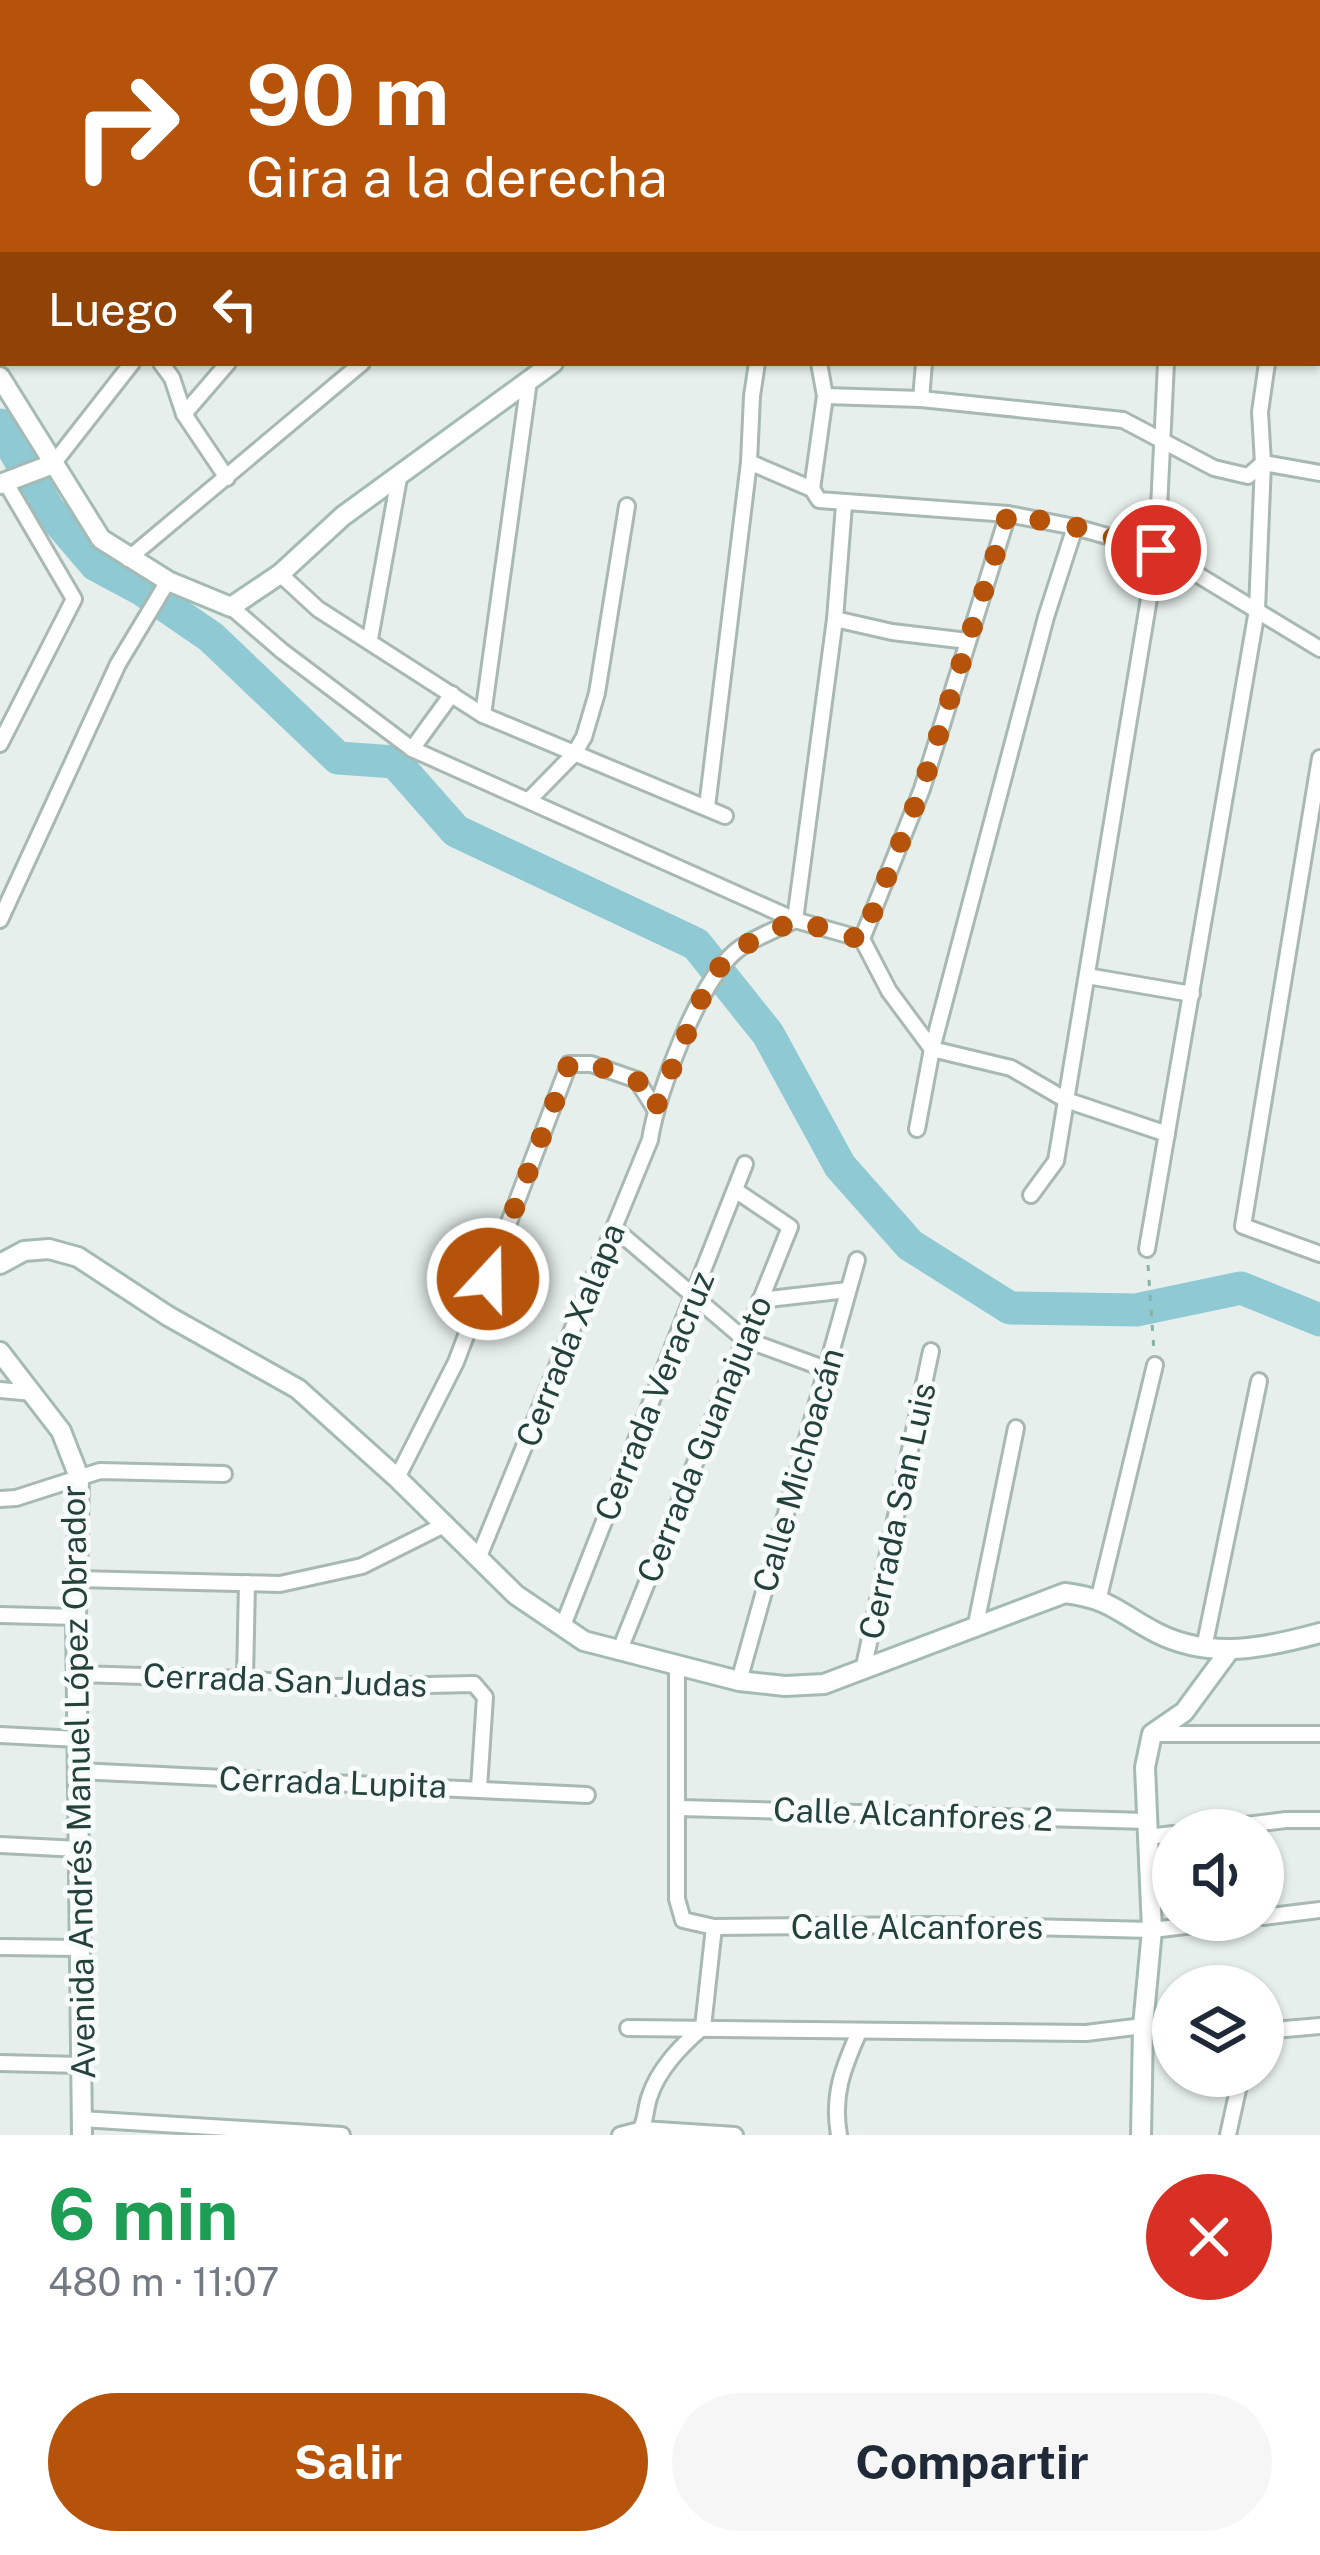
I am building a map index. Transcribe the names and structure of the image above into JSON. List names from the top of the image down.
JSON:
{
  "streets": {
    "main road": ["Avenida Andrés Manuel López Obrador"],
    "street": [
      "Cerrada Xalapa",
      "Cerrada Veracruz",
      "Cerrada Guanajuato",
      "Calle Michoacán",
      "Cerrada San Luis",
      "Cerrada San Judas",
      "Cerrada Lupita",
      "Calle Alcanfores 2",
      "Calle Alcanfores"
    ]
  },
  "crossings": [
    ["Cerrada Veracruz", "Cerrada Guanajuato"],
    ["Cerrada San Judas", "Avenida Andrés Manuel López Obrador"],
    ["Cerrada San Judas", "Cerrada Lupita"],
    ["Avenida Andrés Manuel López Obrador", "Cerrada Lupita"],
    ["Calle Alcanfores 2", "Calle Alcanfores"]
  ],
  "page": {
    "turn": ["90 m", "Gira a la derecha"],
    "then": "Luego",
    "heading": ["6 min", "480 m · 11:07"],
    "buttons": ["Salir", "Compartir"]
  }
}
